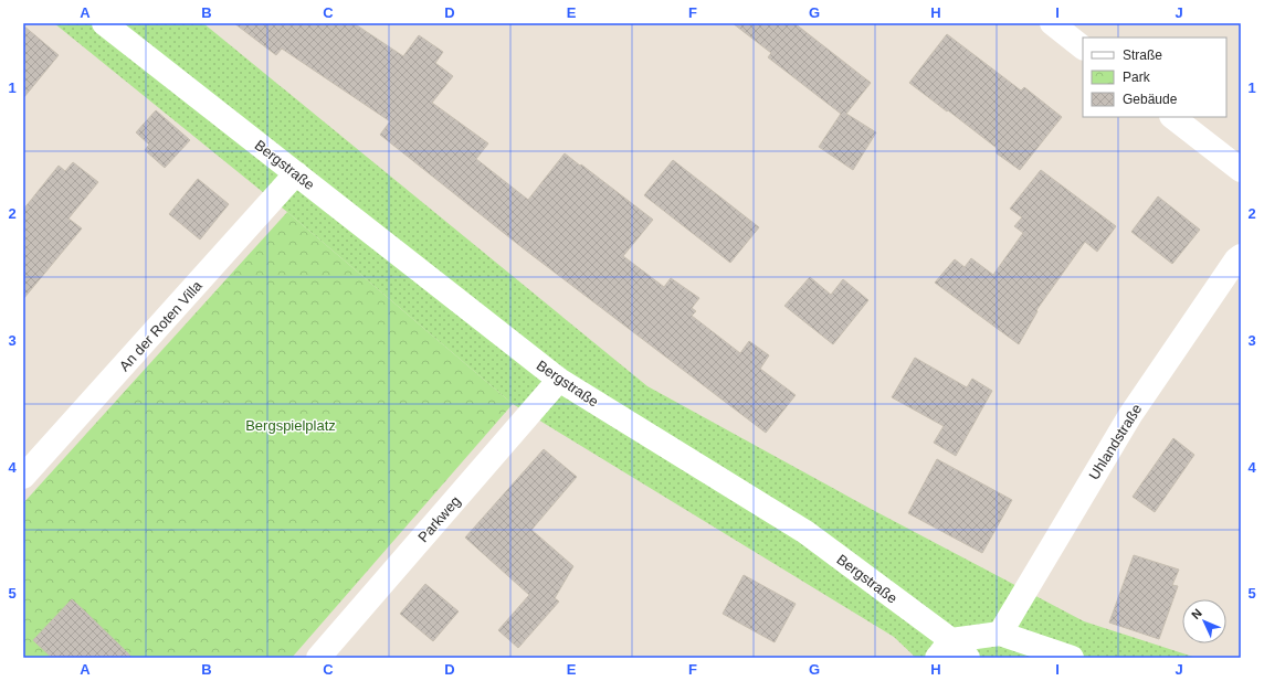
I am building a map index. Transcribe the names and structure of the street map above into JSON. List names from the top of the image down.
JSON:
{
  "streets": {
    "street": [
      "Bergstraße",
      "An der Roten Villa",
      "Uhlandstraße",
      "Parkweg"
    ]
  },
  "crossings": [
    ["Bergstraße", "An der Roten Villa"],
    ["Bergstraße", "Parkweg"]
  ],
  "parks": ["Bergspielplatz"],
  "legend": ["Straße", "Park", "Gebäude"],
  "north": "top left",
  "grid": {
    "columns": [
      "A",
      "B",
      "C",
      "D",
      "E",
      "F",
      "G",
      "H",
      "I",
      "J"
    ],
    "rows": [
      "1",
      "2",
      "3",
      "4",
      "5"
    ]
  }
}
